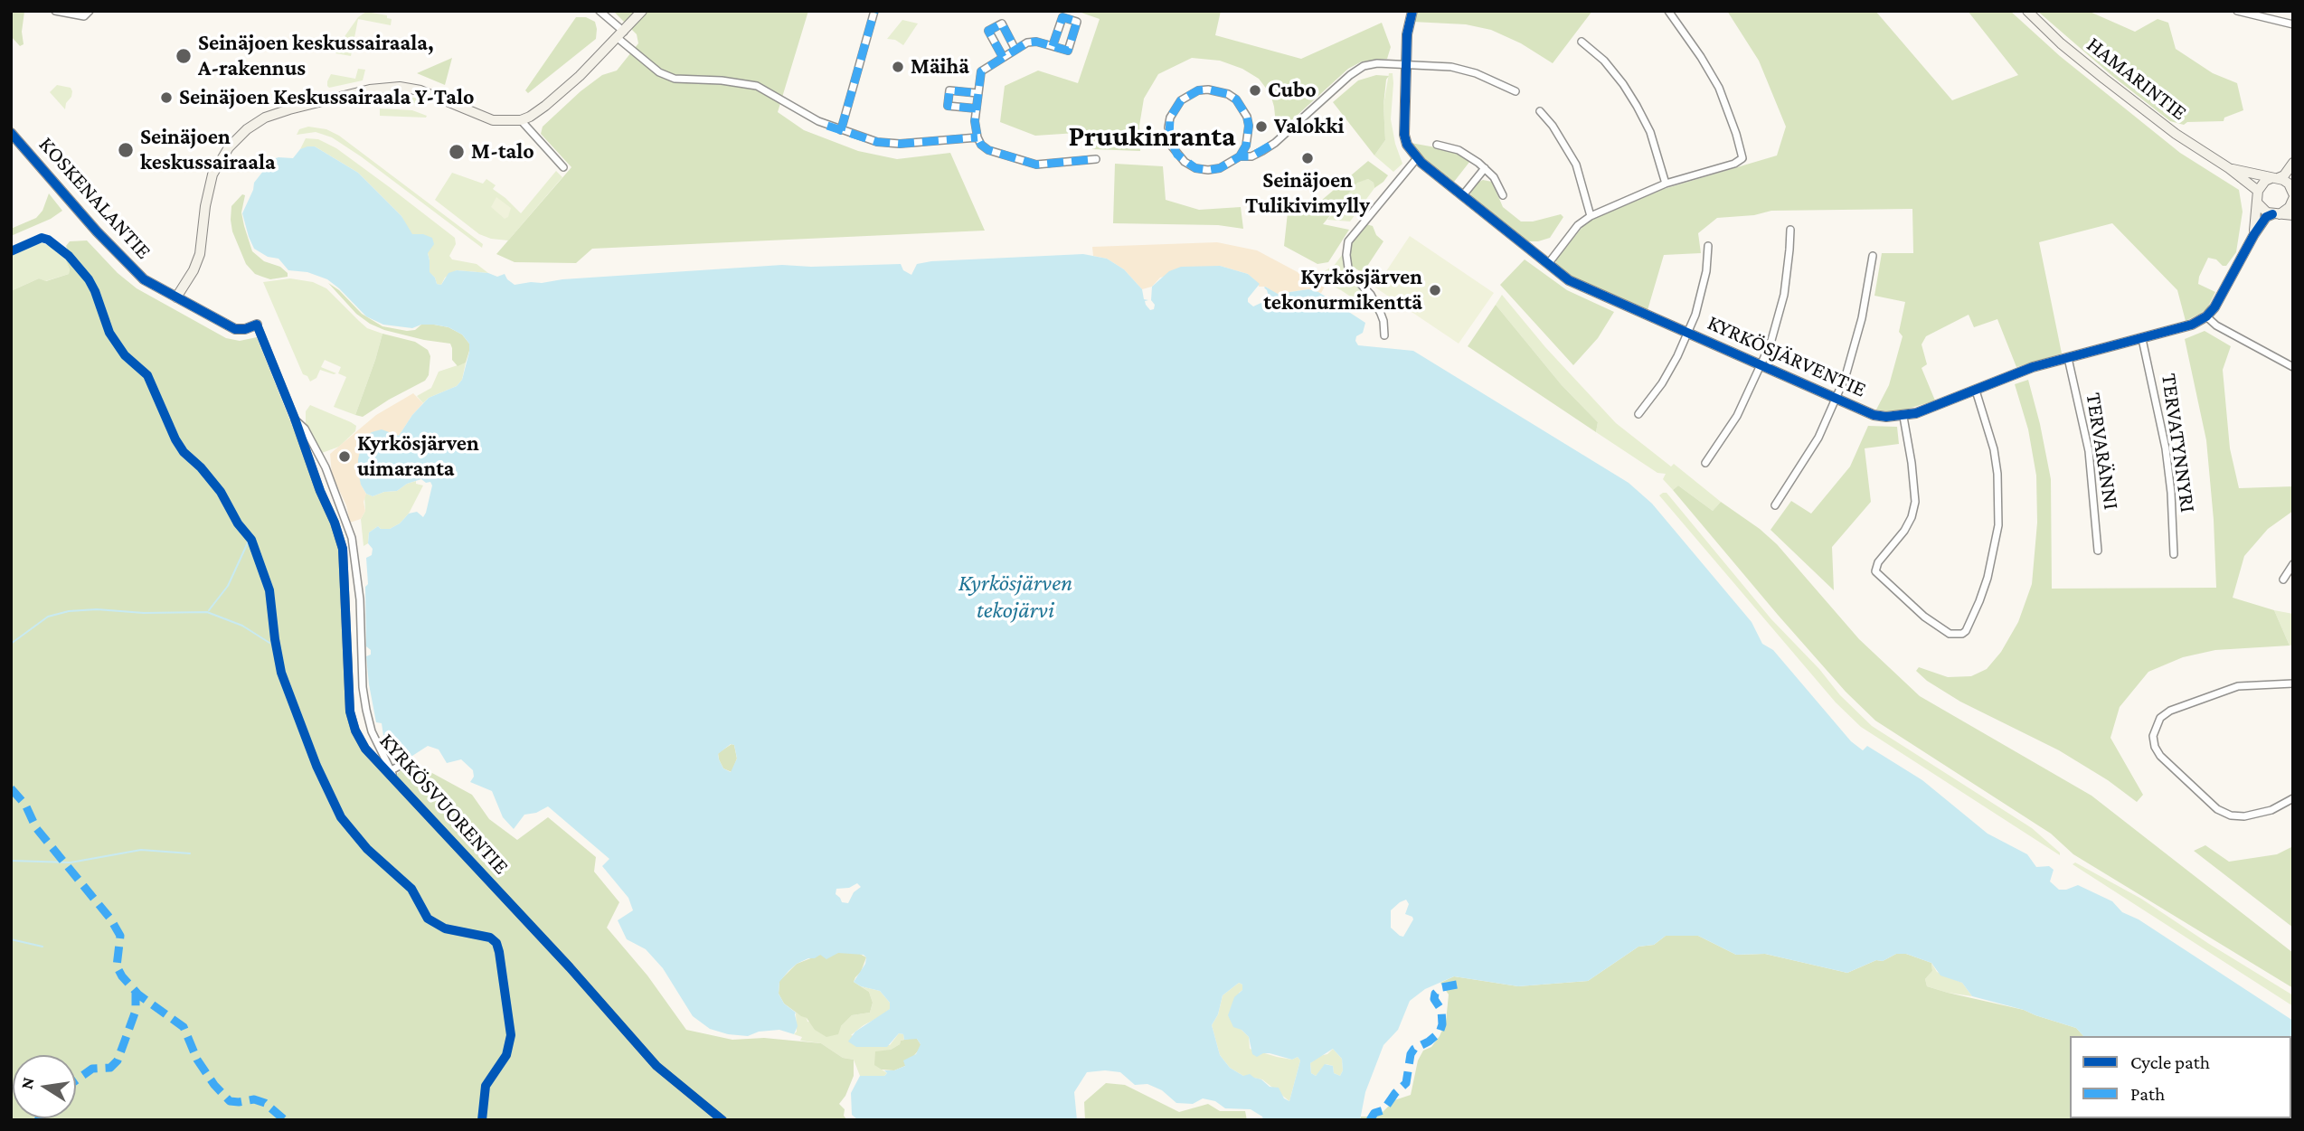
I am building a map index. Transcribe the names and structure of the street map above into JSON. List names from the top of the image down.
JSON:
{
  "streets": {
    "street": [
      "HAMARINTIE",
      "KOSKENALANTIE",
      "KYRKÖSJÄRVENTIE",
      "TERVATYNNYRI",
      "TERVARÄNNI",
      "KYRKÖSVUORENTIE"
    ]
  },
  "crossings": [
    ["KOSKENALANTIE", "KYRKÖSVUORENTIE"],
    ["KYRKÖSJÄRVENTIE", "TERVATYNNYRI"],
    ["KYRKÖSJÄRVENTIE", "TERVARÄNNI"]
  ],
  "districts": ["Pruukinranta"],
  "water": ["Kyrkösjärven tekojärvi"],
  "places": [
    "Seinäjoen keskussairaala, A-rakennus",
    "Mäihä",
    "Cubo",
    "Seinäjoen Keskussairaala Y-Talo",
    "Valokki",
    "Seinäjoen keskussairaala",
    "M-talo",
    "Seinäjoen Tulikivimylly",
    "Kyrkösjärven tekonurmikenttä",
    "Kyrkösjärven uimaranta"
  ],
  "legend": ["Cycle path", "Path"],
  "north": "left"
}
